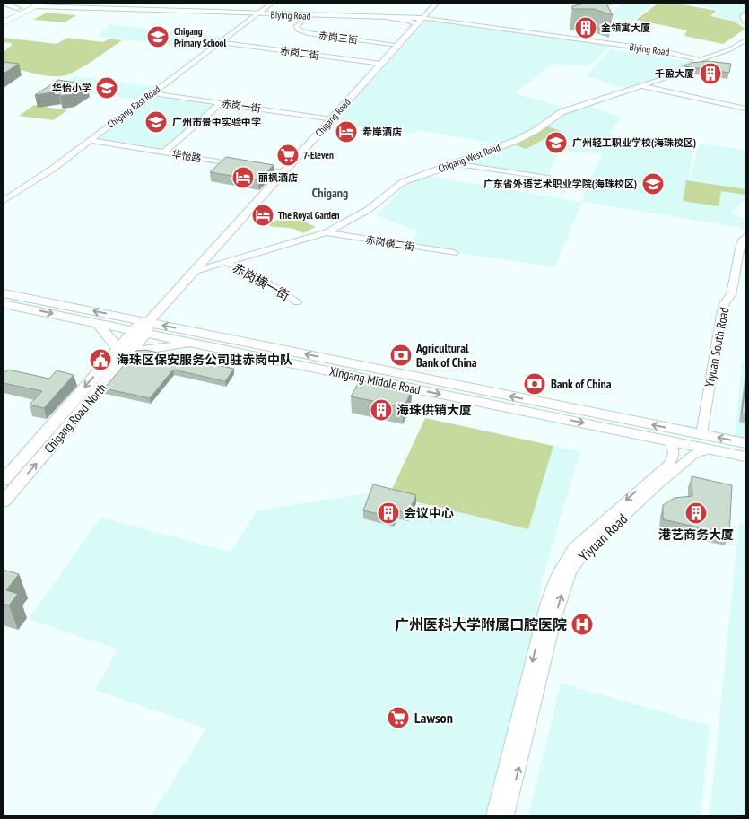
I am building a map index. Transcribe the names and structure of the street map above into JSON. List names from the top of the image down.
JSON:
{
  "streets": {
    "main road": [
      "Biying Road",
      "Chigang Road",
      "Xingang Middle Road",
      "Chigang Road North"
    ],
    "street": [
      "赤岗三街",
      "赤岗二街",
      "赤岗一街",
      "Chigang East Road",
      "华怡路",
      "Chigang West Road",
      "赤岗横二街",
      "赤岗横一街",
      "Yiyuan South Road",
      "Yiyuan Road"
    ]
  },
  "crossings": [
    ["Biying Road", "赤岗三街"],
    ["Biying Road", "Chigang East Road"],
    ["Biying Road", "Chigang Road"],
    ["Biying Road", "Chigang West Road"],
    ["赤岗三街", "Chigang Road"],
    ["赤岗二街", "Chigang East Road"],
    ["赤岗二街", "Chigang Road"],
    ["赤岗一街", "Chigang East Road"],
    ["赤岗一街", "Chigang Road"],
    ["Chigang East Road", "华怡路"],
    ["Chigang Road", "Chigang West Road"],
    ["Chigang Road", "Xingang Middle Road"],
    ["Chigang Road", "Chigang Road North"],
    ["Chigang West Road", "赤岗横二街"],
    ["Chigang West Road", "赤岗横一街"],
    ["Yiyuan South Road", "Xingang Middle Road"],
    ["Xingang Middle Road", "Chigang Road North"],
    ["Xingang Middle Road", "Yiyuan Road"]
  ],
  "districts": ["Chigang"],
  "places": {
    "building": [
      "金领寓大厦",
      "千盈大厦",
      "海珠供销大厦",
      "会议中心",
      "港艺商务大厦"
    ],
    "school or university": [
      "Chigang Primary School",
      "华怡小学",
      "广州市景中实验中学",
      "广州轻工职业学校(海珠校区)",
      "广东省外语艺术职业学院(海珠校区)"
    ],
    "hotel": ["希岸酒店", "丽枫酒店", "The Royal Garden"],
    "supermarket": ["7-Eleven", "Lawson"],
    "bank": ["Agricultural Bank of China", "Bank of China"],
    "public building": ["海珠区保安服务公司驻赤岗中队"],
    "hospital": ["广州医科大学附属口腔医院"]
  }
}
